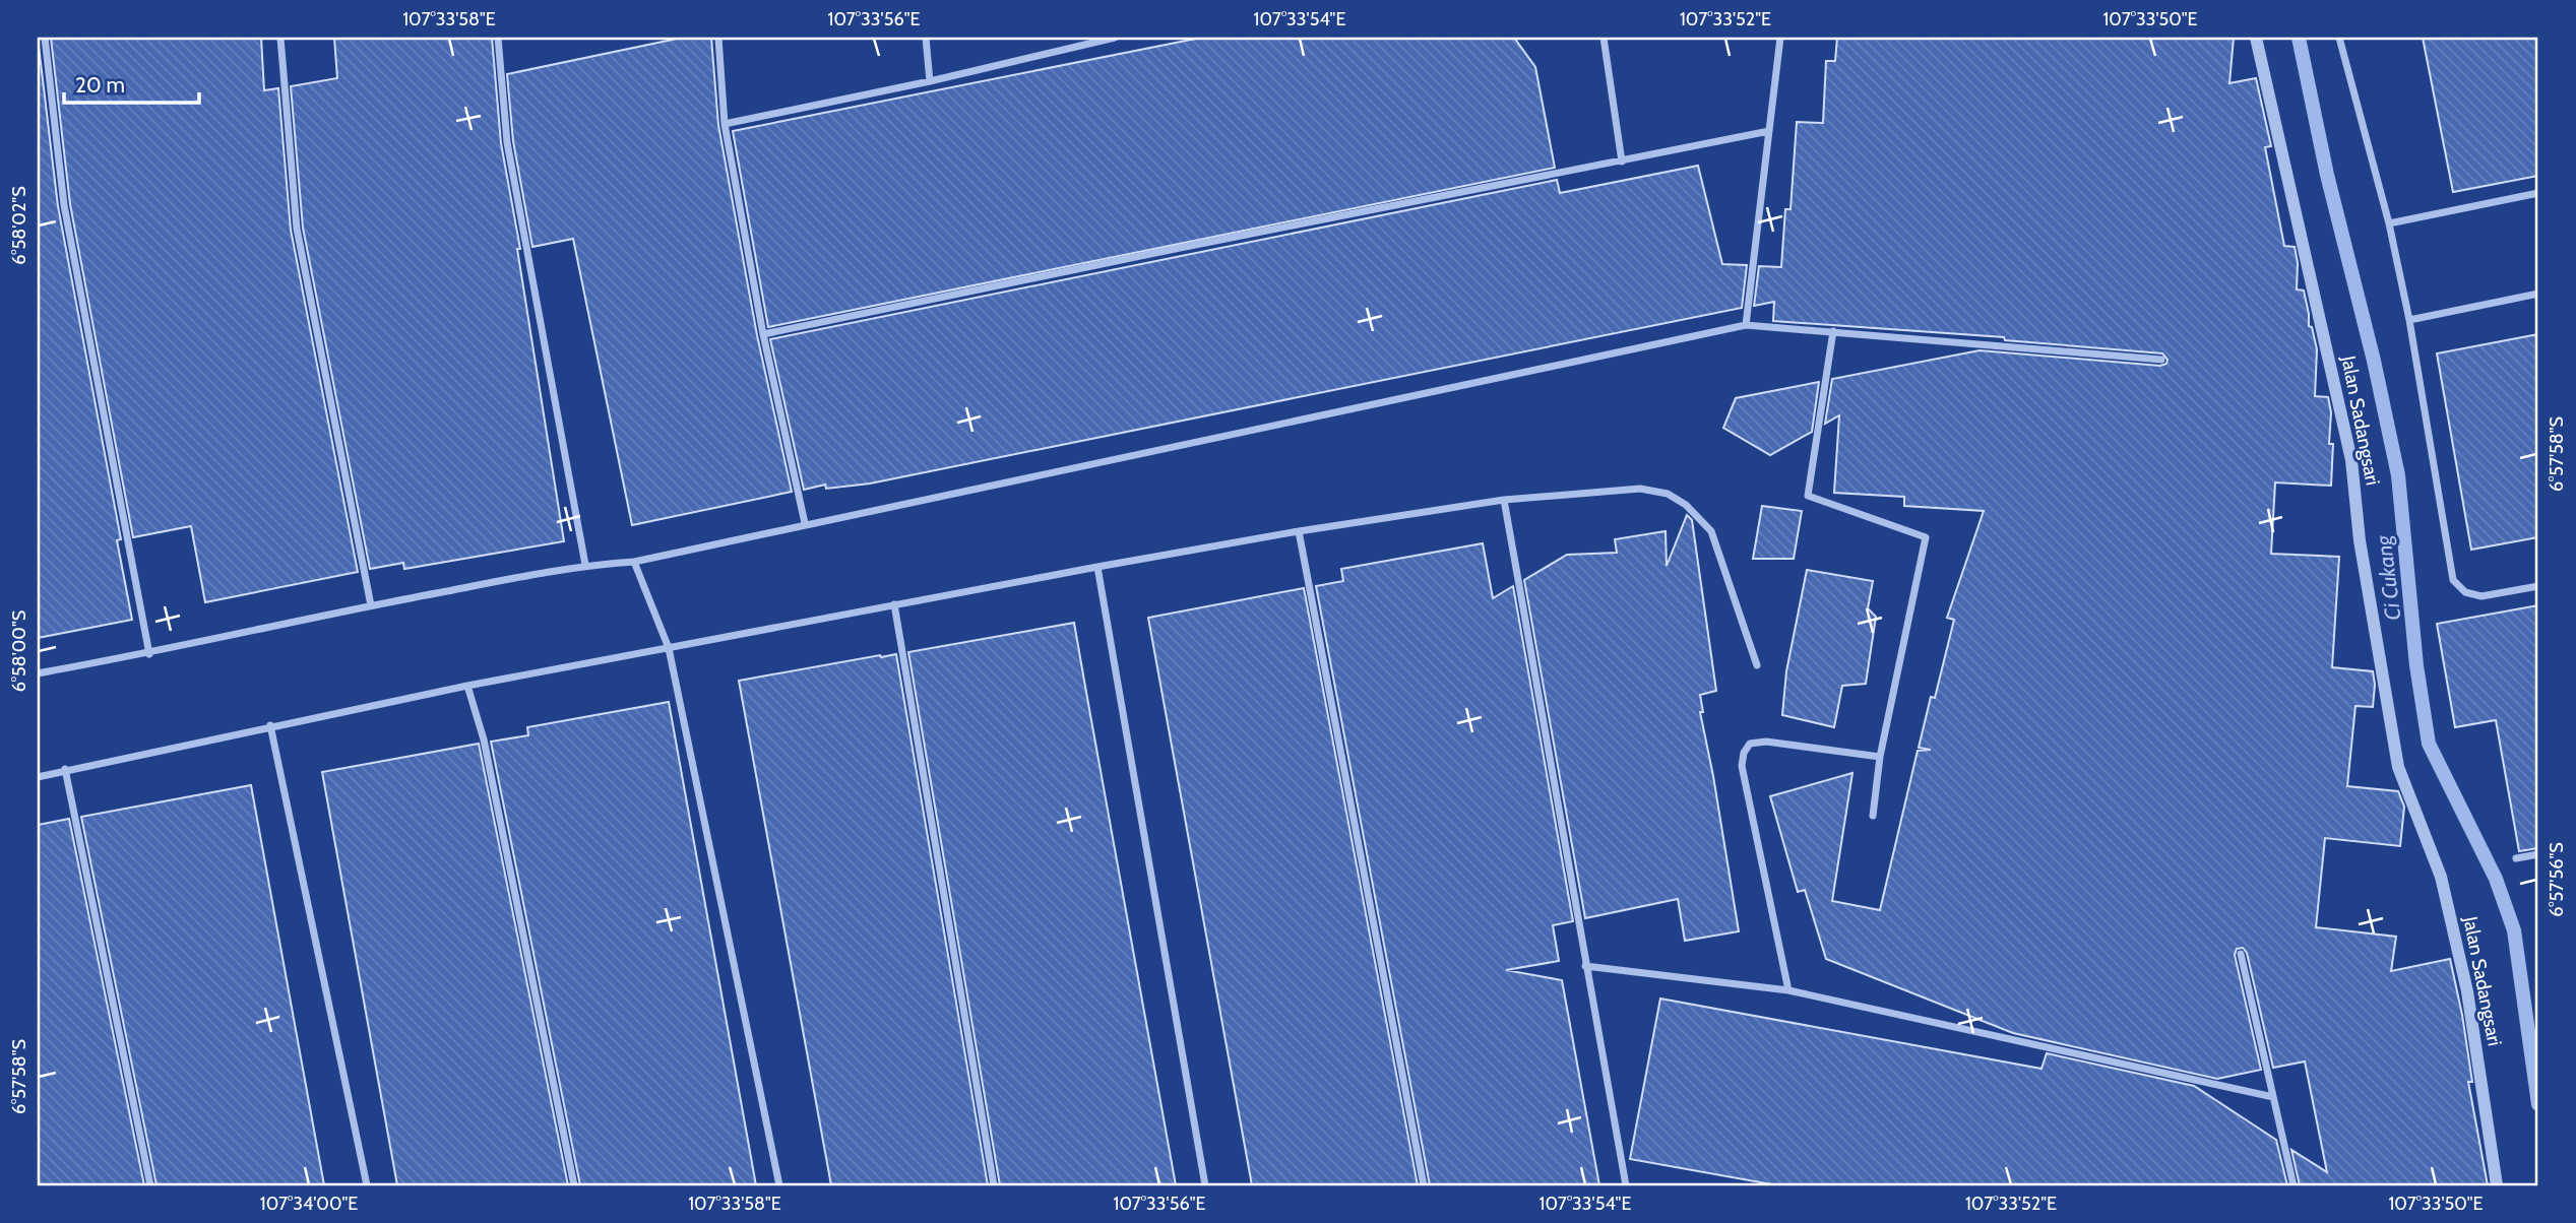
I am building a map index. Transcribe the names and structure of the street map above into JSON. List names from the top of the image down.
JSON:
{
  "streets": {
    "street": ["Jalan Sadangsari"]
  },
  "water": ["Ci Cukang"],
  "scale_bar": "20 m",
  "coordinates": [
    "107°33'58\"E",
    "107°33'56\"E",
    "107°33'54\"E",
    "107°33'52\"E",
    "107°33'50\"E",
    "6°58'02\"S",
    "6°57'58\"S",
    "6°58'00\"S",
    "6°57'56\"S",
    "107°34'00\"E"
  ]
}
